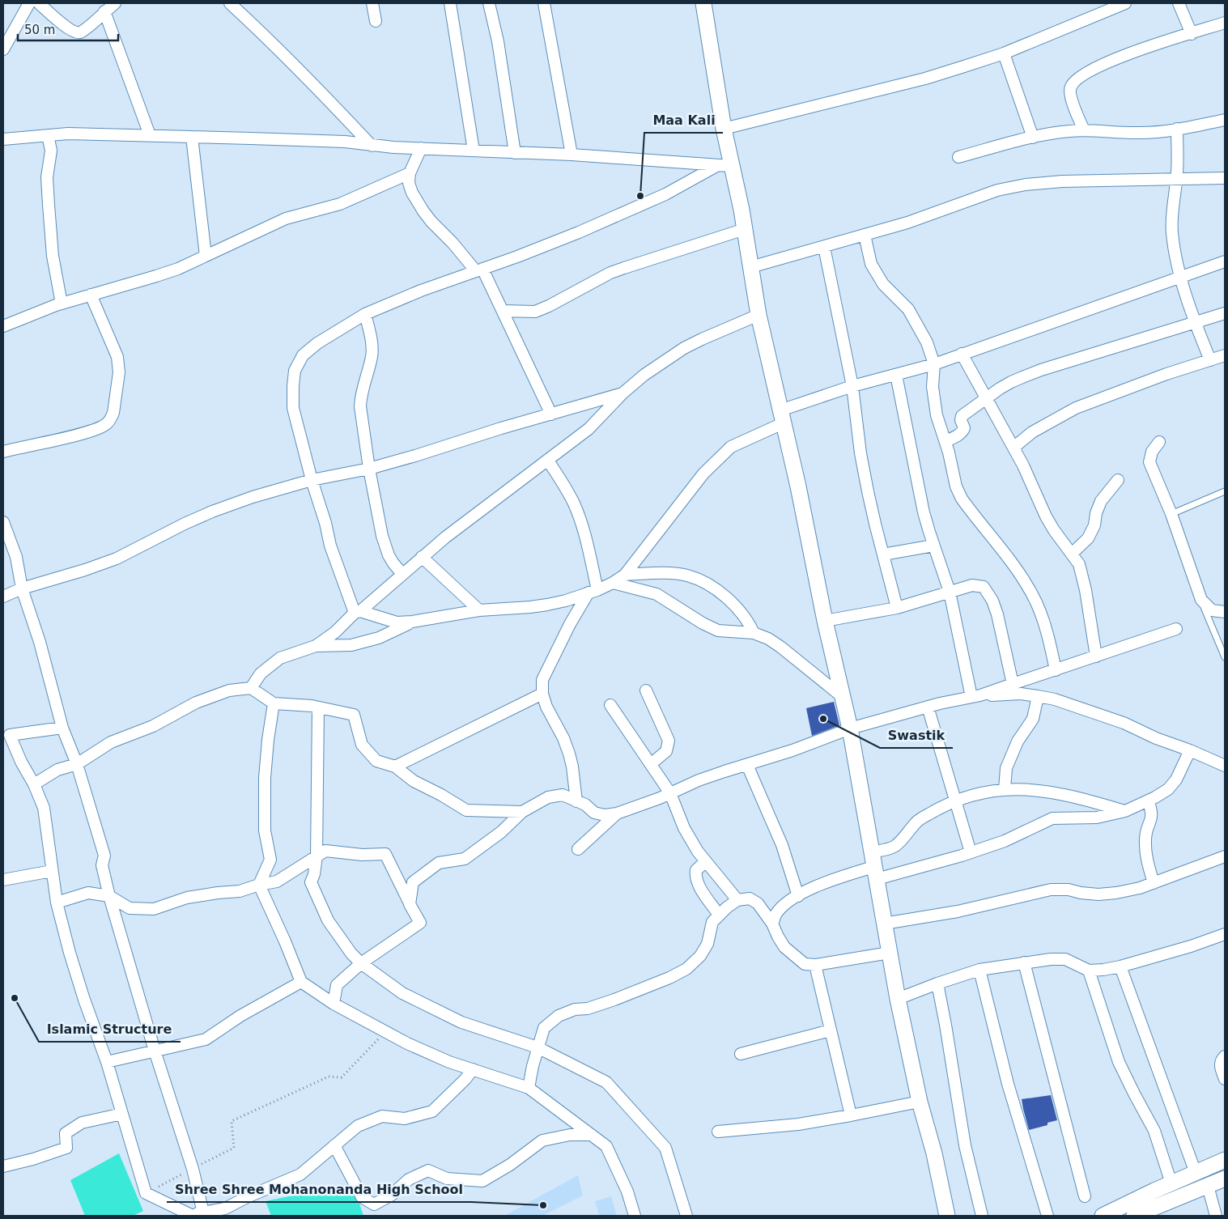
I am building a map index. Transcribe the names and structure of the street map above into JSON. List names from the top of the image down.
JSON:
{
  "places": [
    "Maa Kali",
    "Swastik",
    "Islamic Structure",
    "Shree Shree Mohanonanda High School"
  ],
  "scale_bar": "50 m"
}
